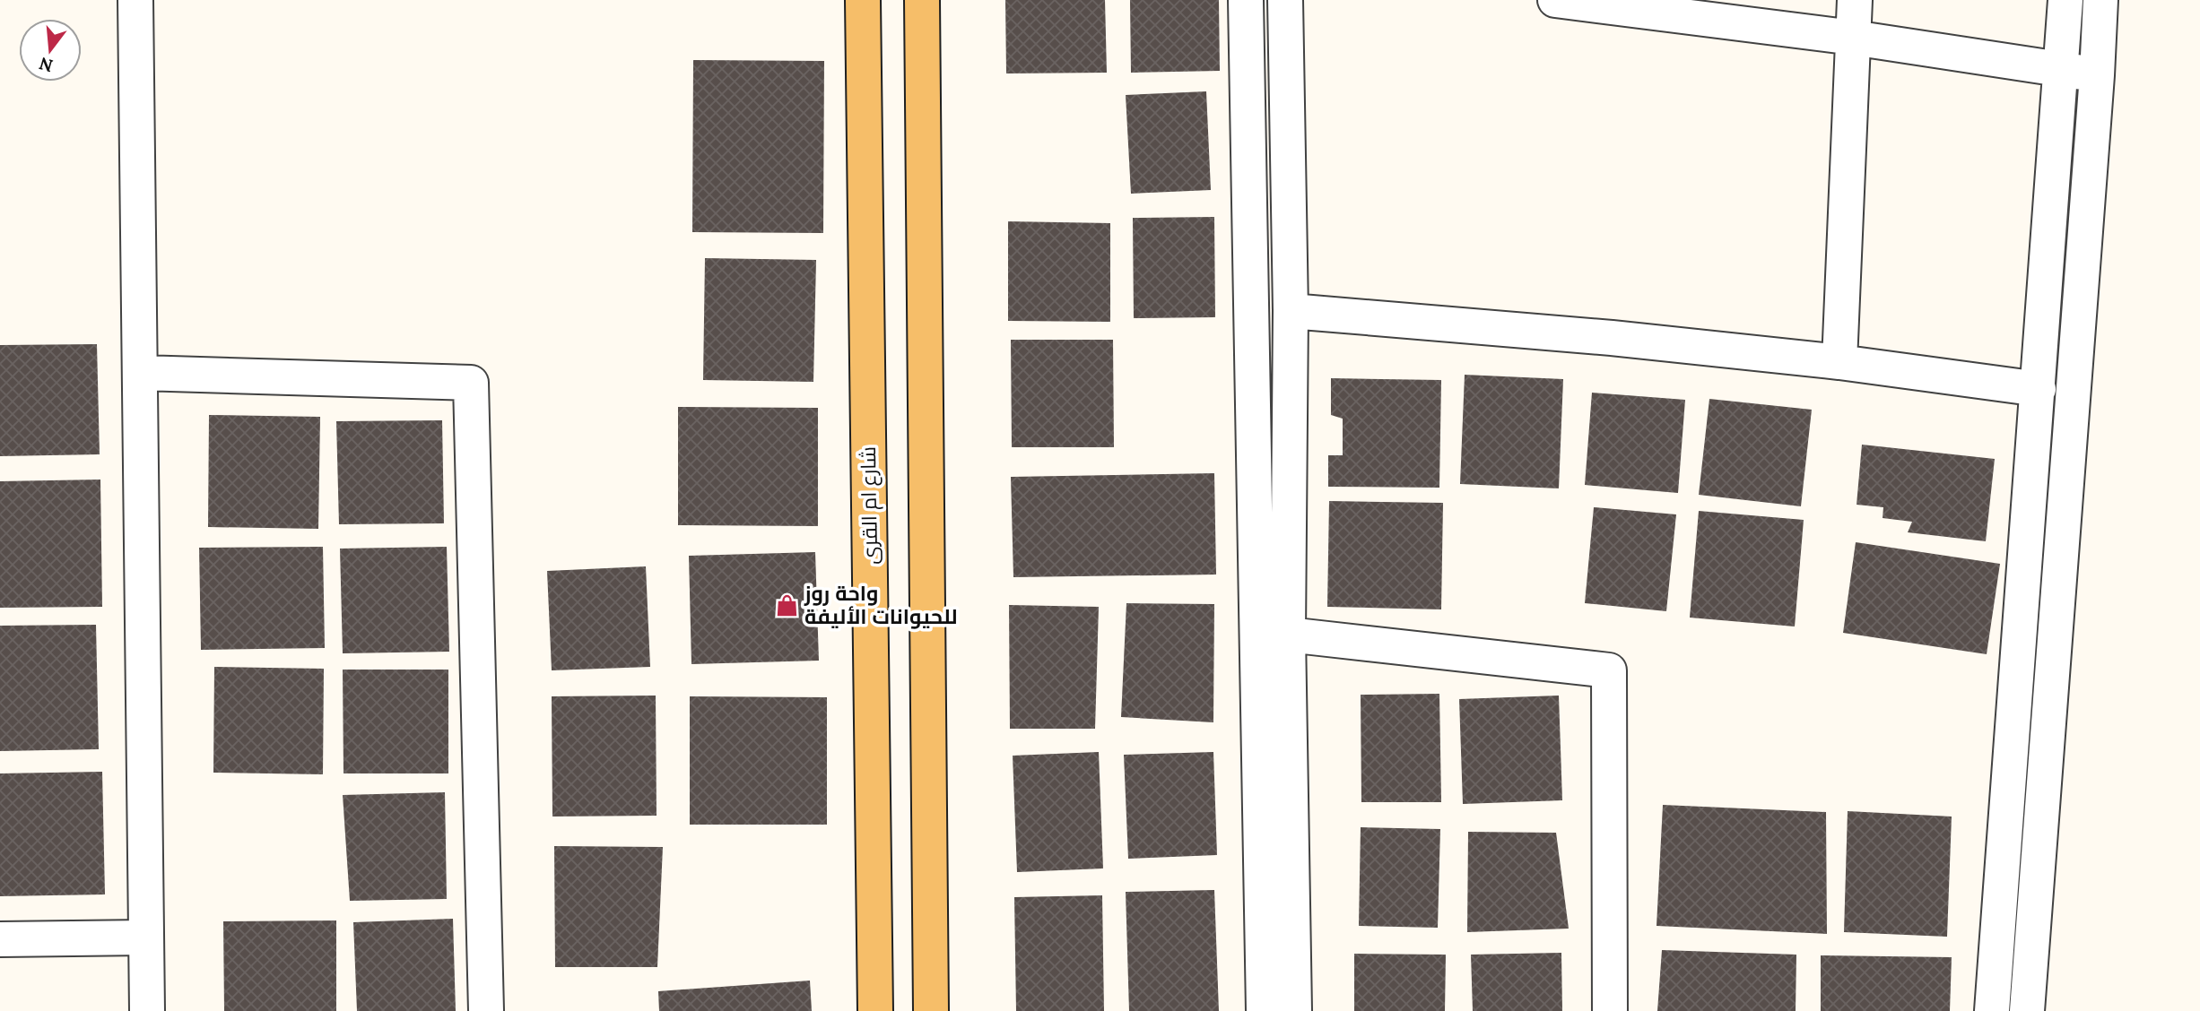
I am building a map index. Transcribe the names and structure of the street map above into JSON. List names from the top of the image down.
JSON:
{
  "streets": {
    "main road": ["شارع ام القرى"]
  },
  "places": {
    "shop": ["واحة روز للحيوانات الأليفة"]
  },
  "north": "bottom"
}
